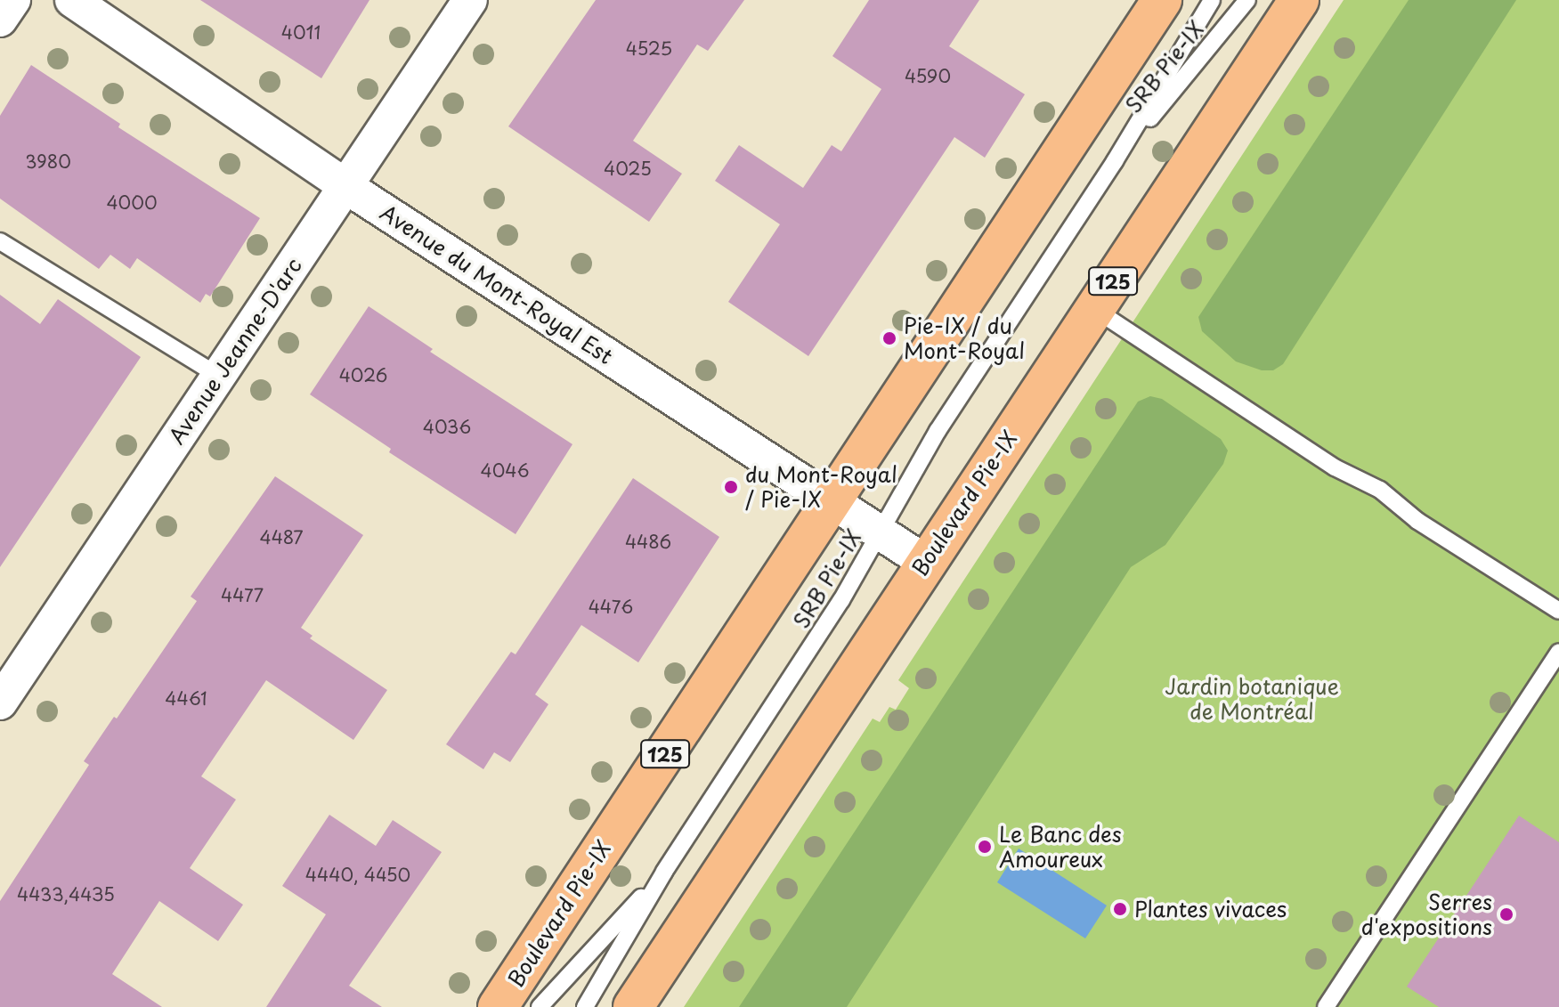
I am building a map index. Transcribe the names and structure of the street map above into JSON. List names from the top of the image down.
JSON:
{
  "streets": {
    "main road": ["125", "Boulevard Pie-IX"],
    "street": ["Avenue du Mont-Royal Est", "Avenue Jeanne-D'arc"],
    "lane": ["SRB Pie-IX"]
  },
  "crossings": [
    ["SRB Pie-IX", "Avenue du Mont-Royal Est"],
    ["Avenue du Mont-Royal Est", "Avenue Jeanne-D'arc"],
    ["Avenue du Mont-Royal Est", "Boulevard Pie-IX"]
  ],
  "parks": ["Jardin botanique de Montréal"],
  "places": [
    "Pie-IX / du Mont-Royal",
    "du Mont-Royal / Pie-IX",
    "Le Banc des Amoureux",
    "Plantes vivaces",
    "Serres d'expositions"
  ],
  "house_numbers": [
    "4011",
    "4525",
    "4590",
    "3980",
    "4025",
    "4000",
    "4026",
    "4036",
    "4046",
    "4487",
    "4486",
    "4477",
    "4476",
    "4461",
    "4440, 4450",
    "4433,4435"
  ]
}
